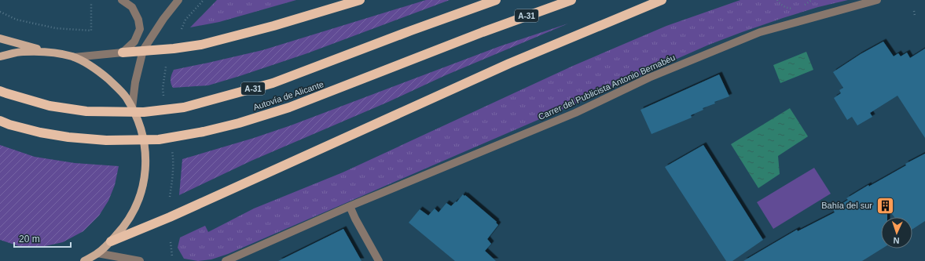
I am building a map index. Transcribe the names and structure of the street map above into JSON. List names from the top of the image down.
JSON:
{
  "streets": {
    "highway": ["A-31", "Autovía de Alicante"],
    "street": ["Carrer del Publicista Antonio Bernabéu"]
  },
  "places": {
    "building": ["Bahía del sur"]
  },
  "scale_bar": "20 m",
  "north": "bottom"
}
